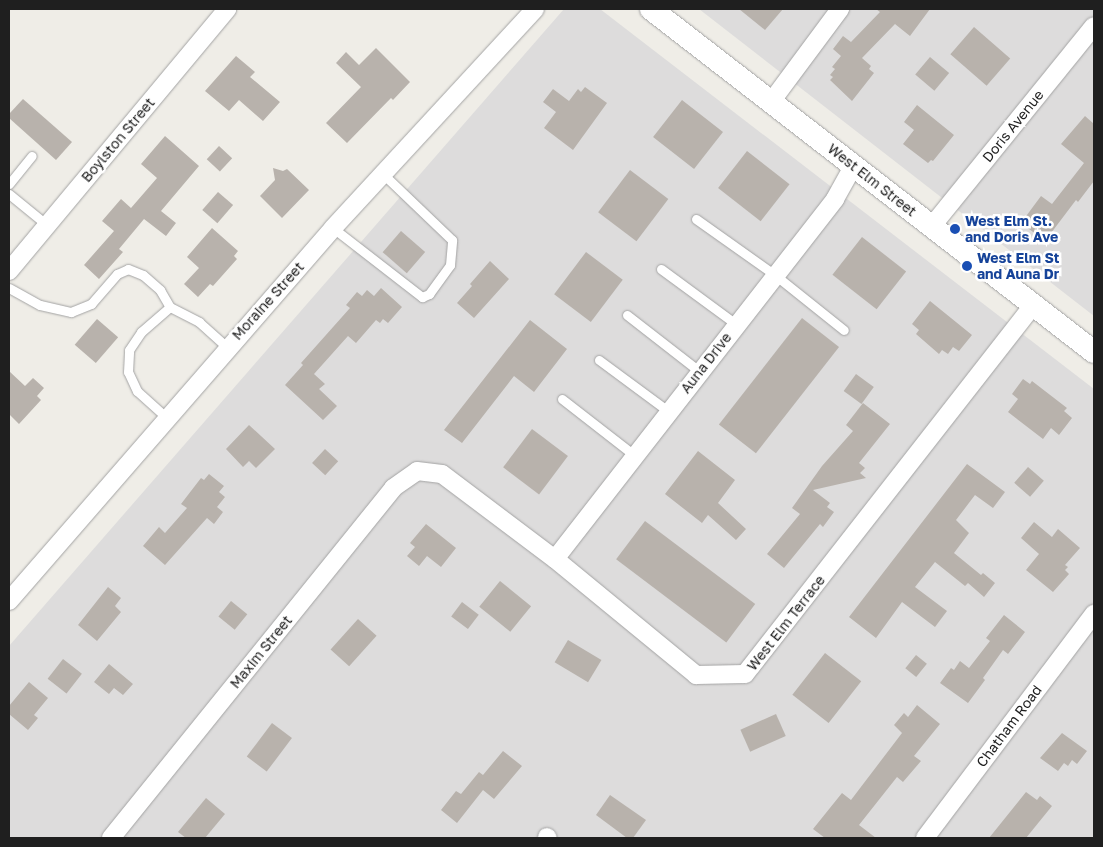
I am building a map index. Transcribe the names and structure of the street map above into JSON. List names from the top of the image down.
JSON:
{
  "streets": {
    "street": [
      "Doris Avenue",
      "Boylston Street",
      "West Elm Street",
      "Moraine Street",
      "Auna Drive",
      "West Elm Terrace",
      "Maxim Street",
      "Chatham Road"
    ]
  },
  "crossings": [
    ["Doris Avenue", "West Elm Street"],
    ["West Elm Street", "Auna Drive"],
    ["West Elm Street", "West Elm Terrace"],
    ["Auna Drive", "West Elm Terrace"],
    ["West Elm Terrace", "Maxim Street"]
  ],
  "places": ["West Elm St. and Doris Ave", "West Elm St and Auna Dr"]
}
